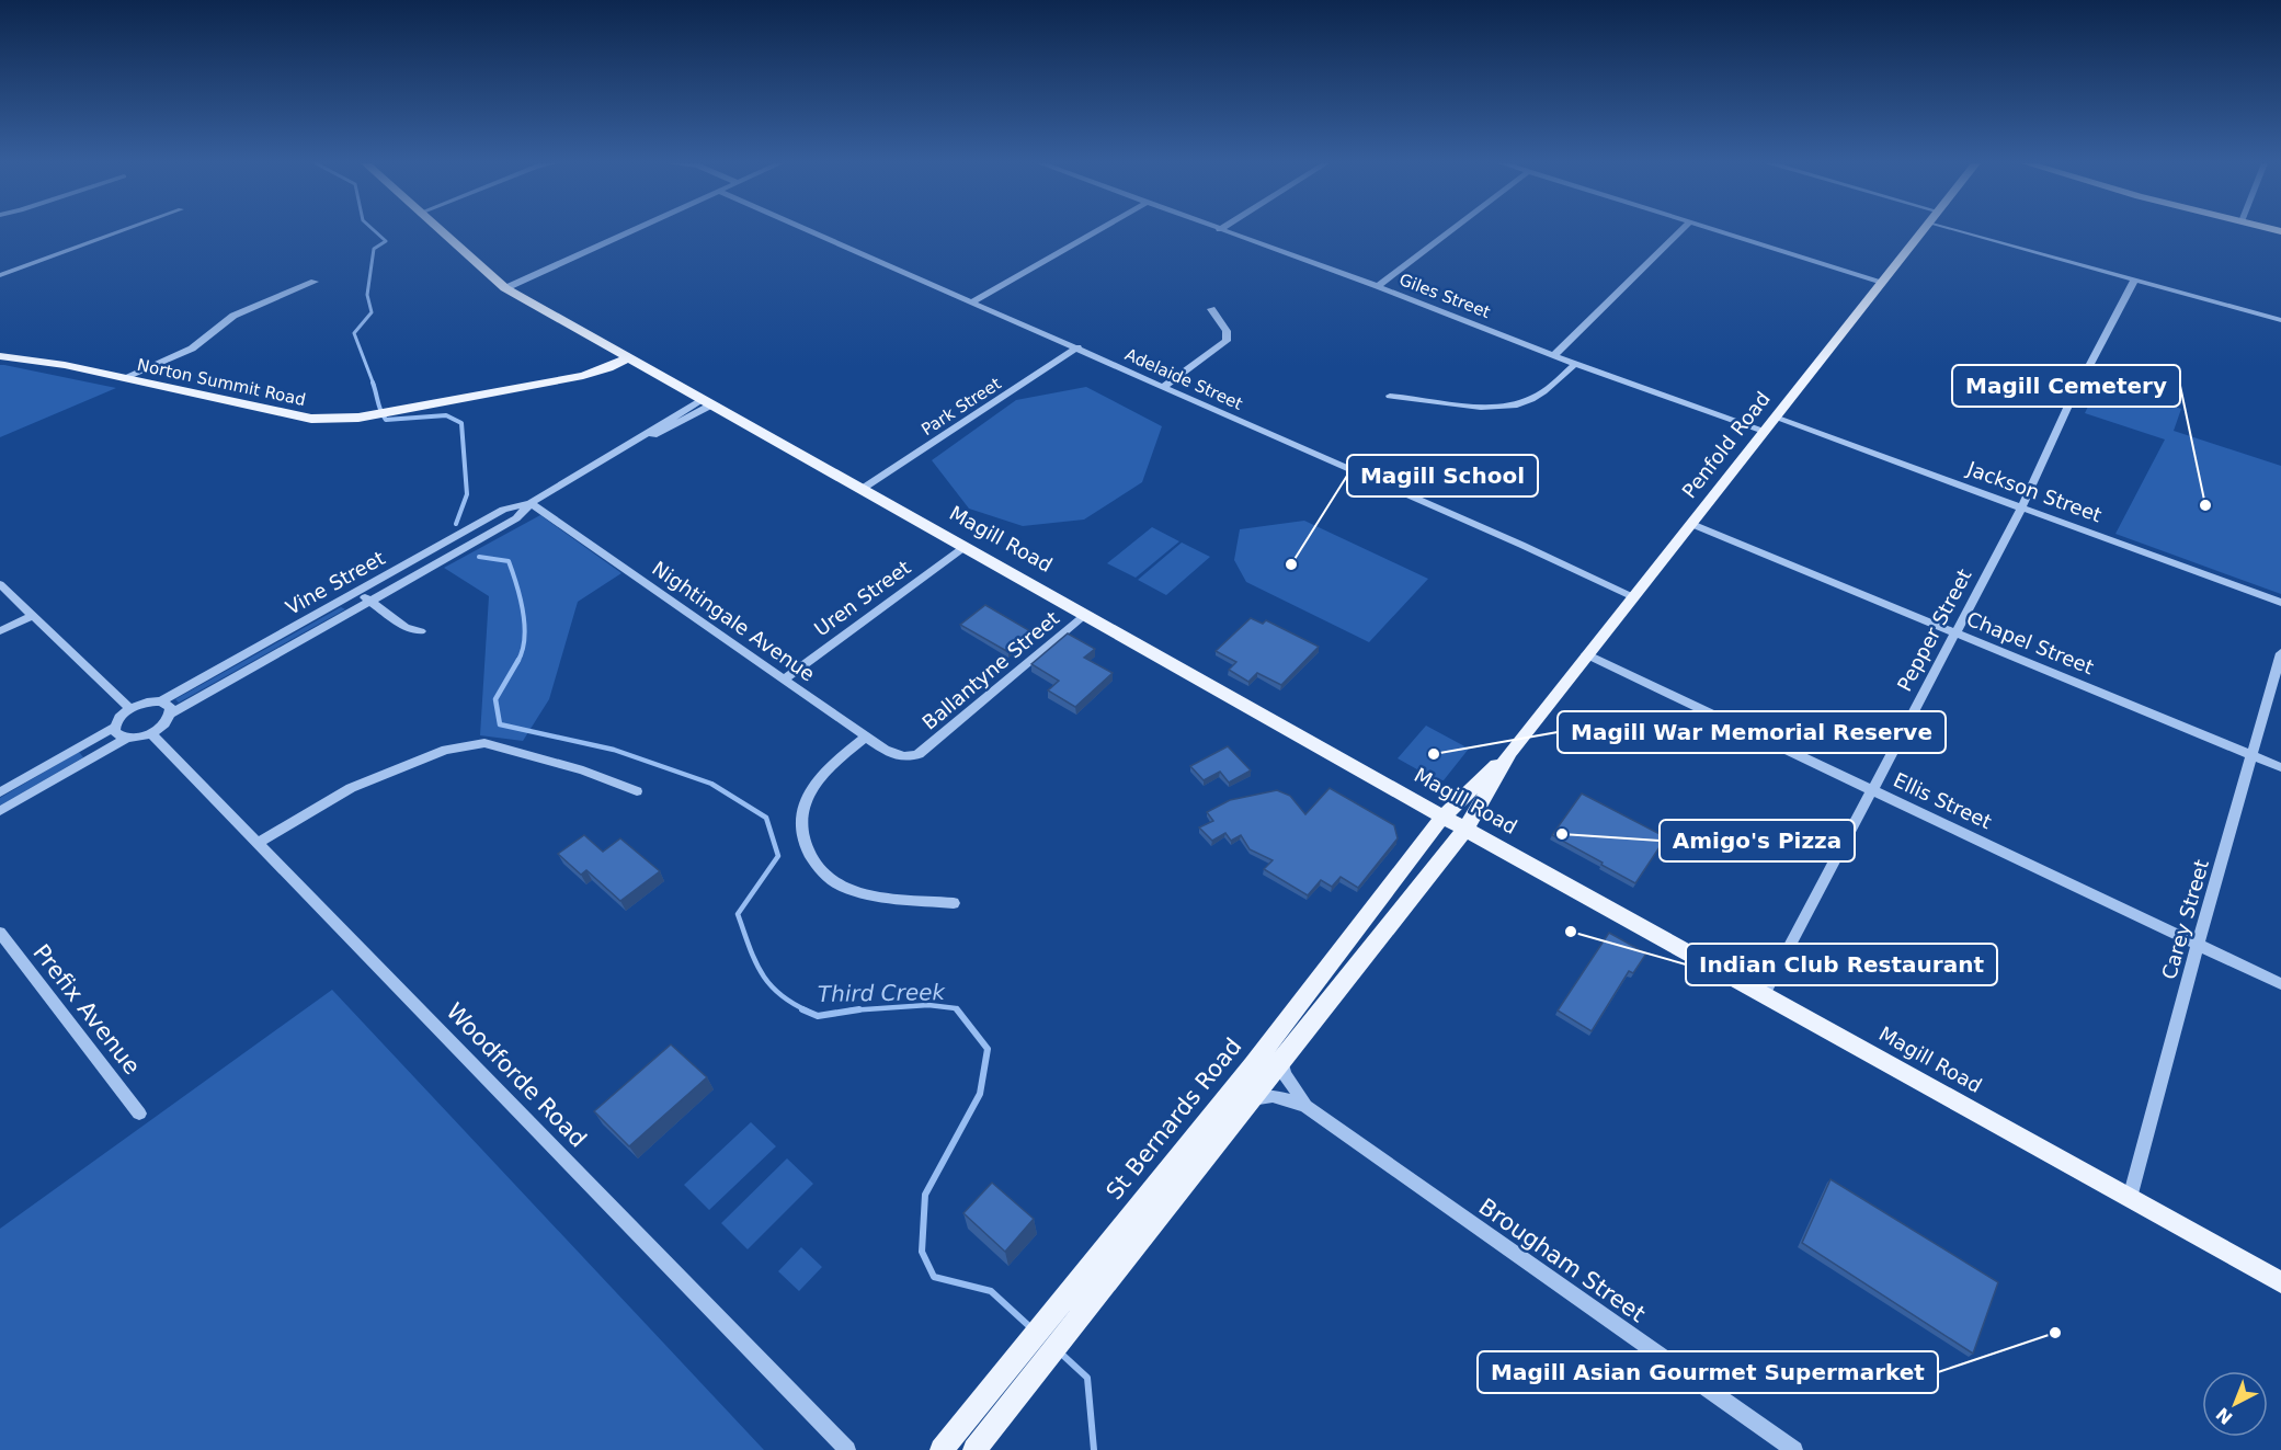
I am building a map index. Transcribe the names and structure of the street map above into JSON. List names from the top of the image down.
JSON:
{
  "streets": {
    "main road": [
      "Norton Summit Road",
      "Penfold Road",
      "Magill Road",
      "St Bernards Road"
    ],
    "street": [
      "Giles Street",
      "Adelaide Street",
      "Park Street",
      "Jackson Street",
      "Vine Street",
      "Uren Street",
      "Nightingale Avenue",
      "Pepper Street",
      "Chapel Street",
      "Ballantyne Street",
      "Ellis Street",
      "Carey Street",
      "Prefix Avenue",
      "Woodforde Road",
      "Brougham Street"
    ]
  },
  "crossings": [
    ["Giles Street", "Penfold Road"],
    ["Adelaide Street", "Park Street"],
    ["Adelaide Street", "Penfold Road"],
    ["Norton Summit Road", "Magill Road"],
    ["Park Street", "Magill Road"],
    ["Penfold Road", "Jackson Street"],
    ["Penfold Road", "Magill Road"],
    ["Penfold Road", "Chapel Street"],
    ["Penfold Road", "Ellis Street"],
    ["Penfold Road", "St Bernards Road"],
    ["Jackson Street", "Pepper Street"],
    ["Magill Road", "Vine Street"],
    ["Magill Road", "Uren Street"],
    ["Magill Road", "Pepper Street"],
    ["Magill Road", "Ballantyne Street"],
    ["Magill Road", "Carey Street"],
    ["Magill Road", "St Bernards Road"],
    ["Vine Street", "Nightingale Avenue"],
    ["Vine Street", "Woodforde Road"],
    ["Uren Street", "Nightingale Avenue"],
    ["Nightingale Avenue", "Ballantyne Street"],
    ["Pepper Street", "Chapel Street"],
    ["Pepper Street", "Ellis Street"],
    ["Chapel Street", "Carey Street"],
    ["Ellis Street", "Carey Street"]
  ],
  "water": ["Third Creek"],
  "places": [
    "Magill Cemetery",
    "Magill School",
    "Magill War Memorial Reserve",
    "Amigo's Pizza",
    "Indian Club Restaurant",
    "Magill Asian Gourmet Supermarket"
  ],
  "north": "bottom left"
}
